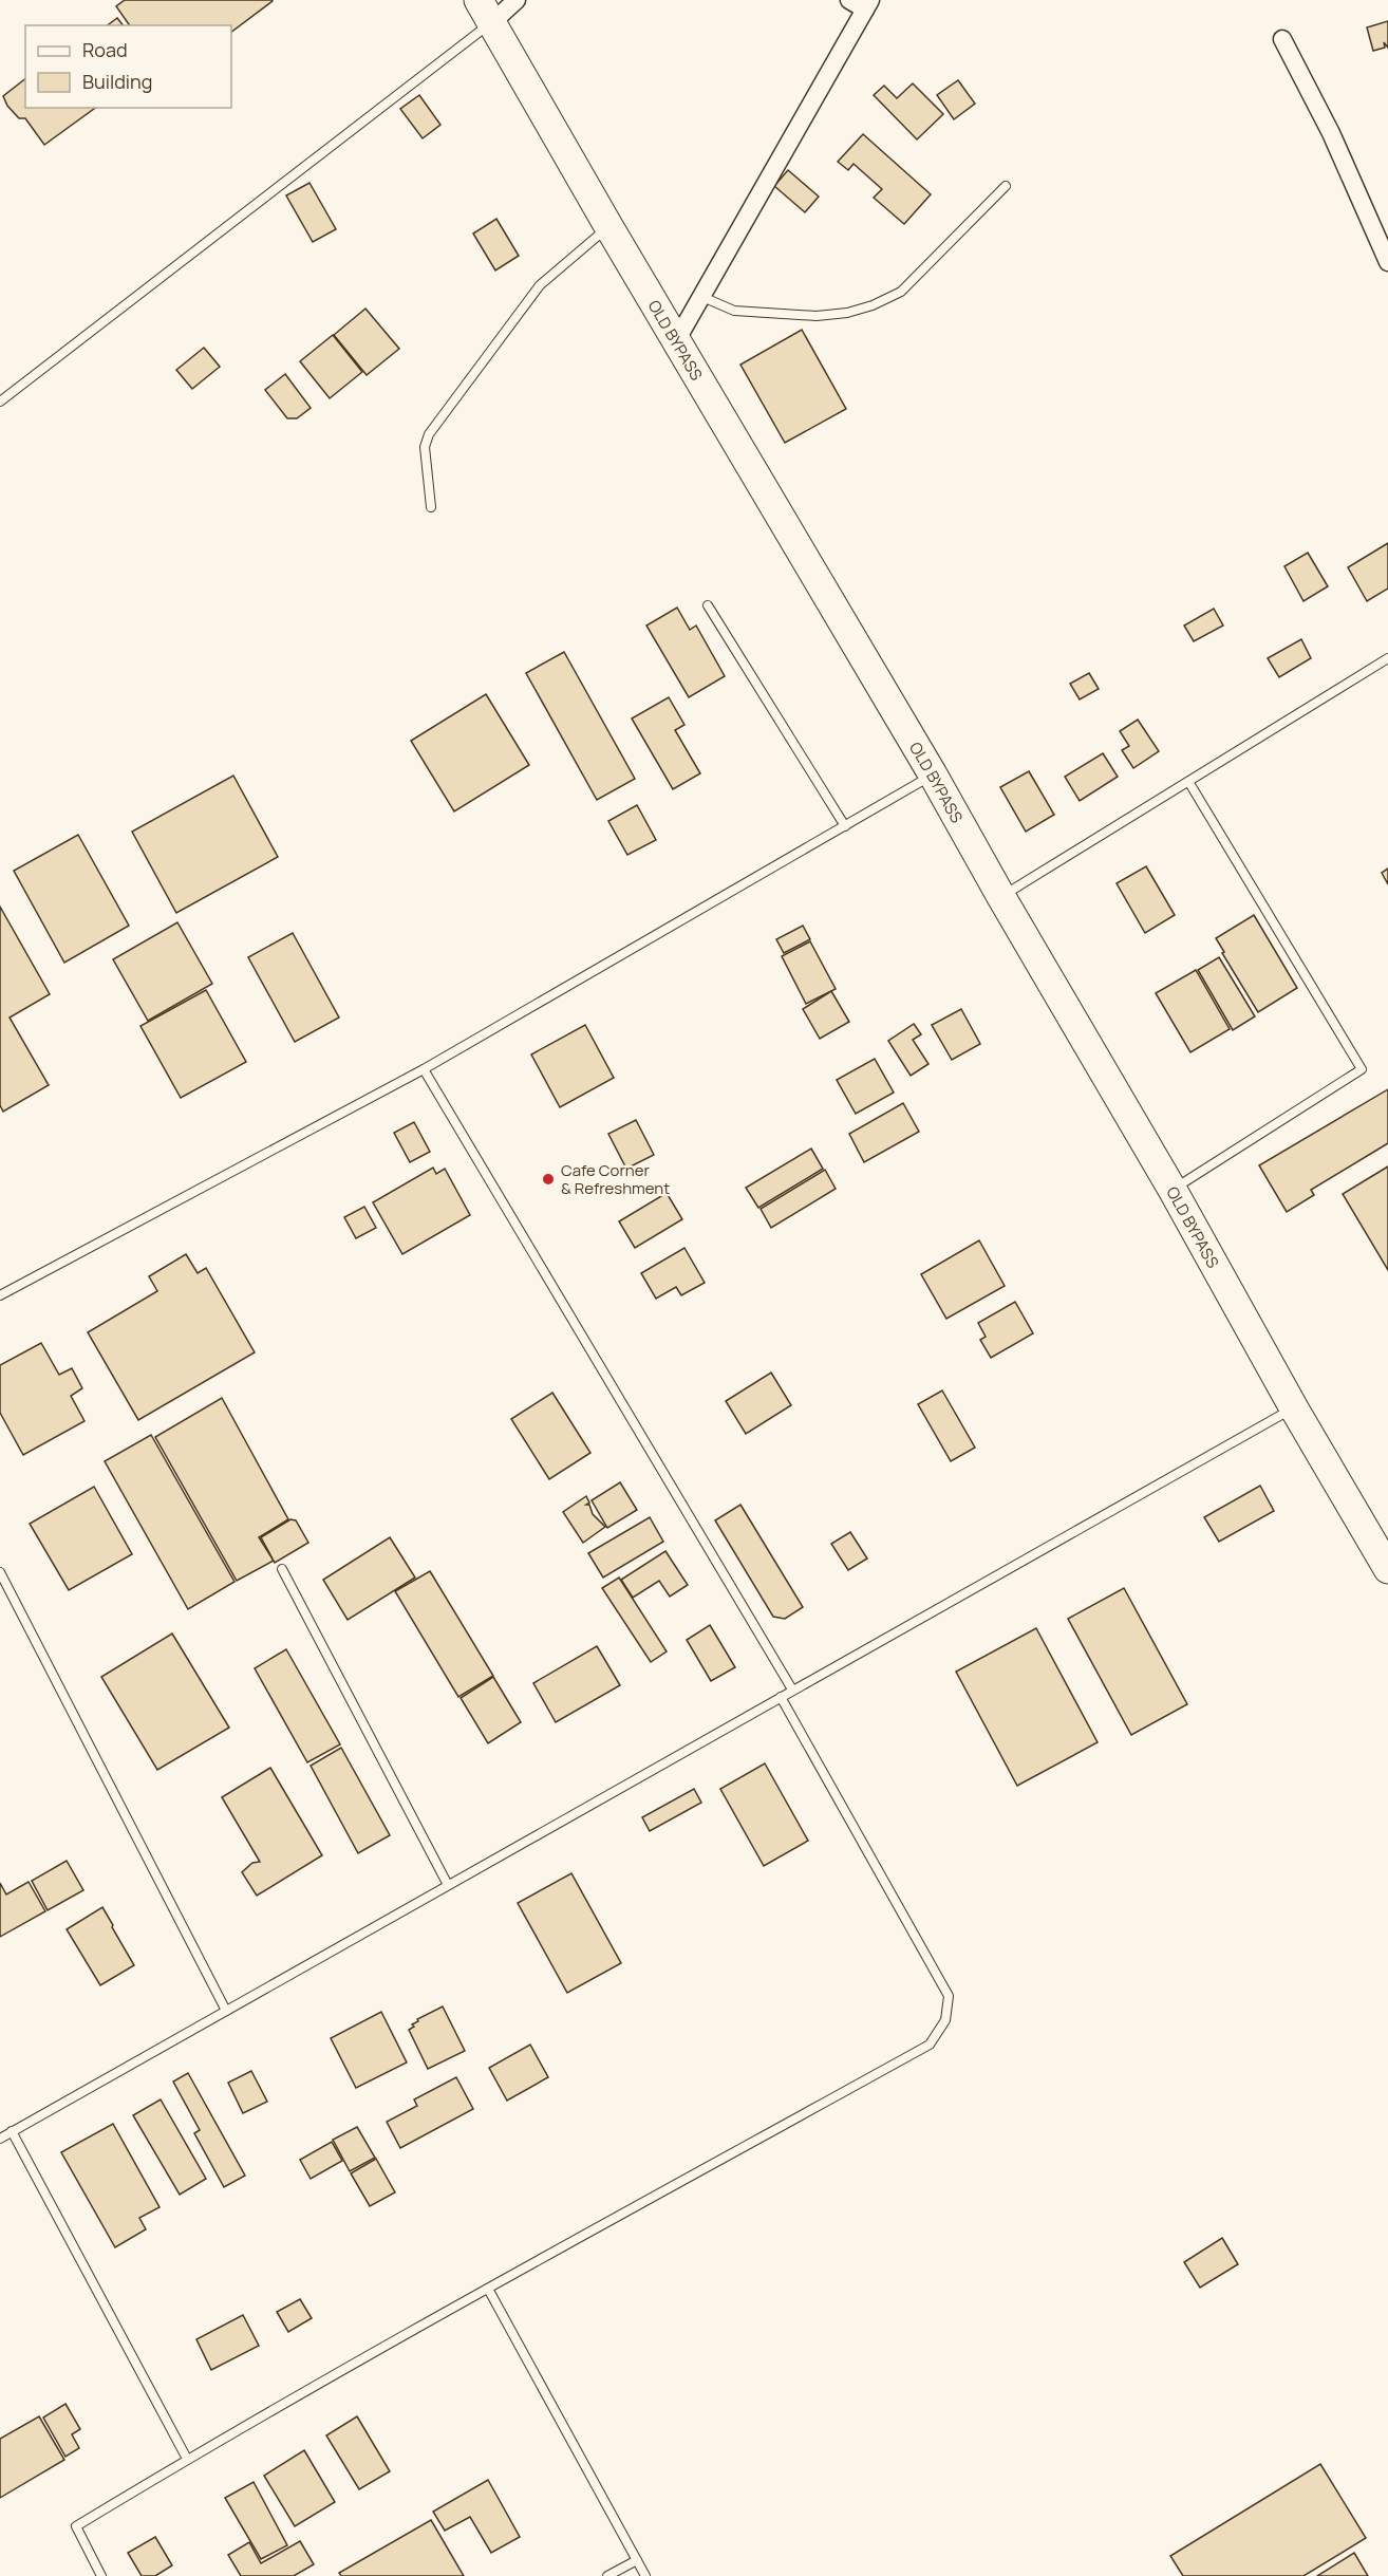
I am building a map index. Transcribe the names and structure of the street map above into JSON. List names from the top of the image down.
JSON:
{
  "streets": {
    "main road": ["OLD BYPASS"]
  },
  "places": ["Cafe Corner & Refreshment"],
  "legend": ["Road", "Building"]
}
